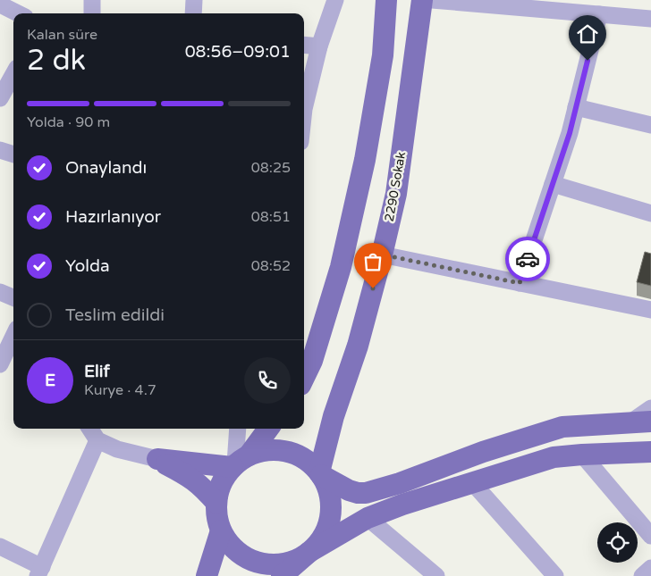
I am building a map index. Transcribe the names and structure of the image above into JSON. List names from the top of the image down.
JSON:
{
  "streets": {
    "main road": ["2290 Sokak"]
  },
  "page": {
    "heading": ["2 dk", "Kalan süre", "08:56–09:01"],
    "panel": ["Elif", "Kurye · 4.7"],
    "bar": "Yolda · 90 m",
    "list": [
      ["Onaylandı", "08:25"],
      ["Hazırlanıyor", "08:51"],
      ["Yolda", "08:52"],
      "Teslim edildi"
    ],
    "round": "E"
  }
}
